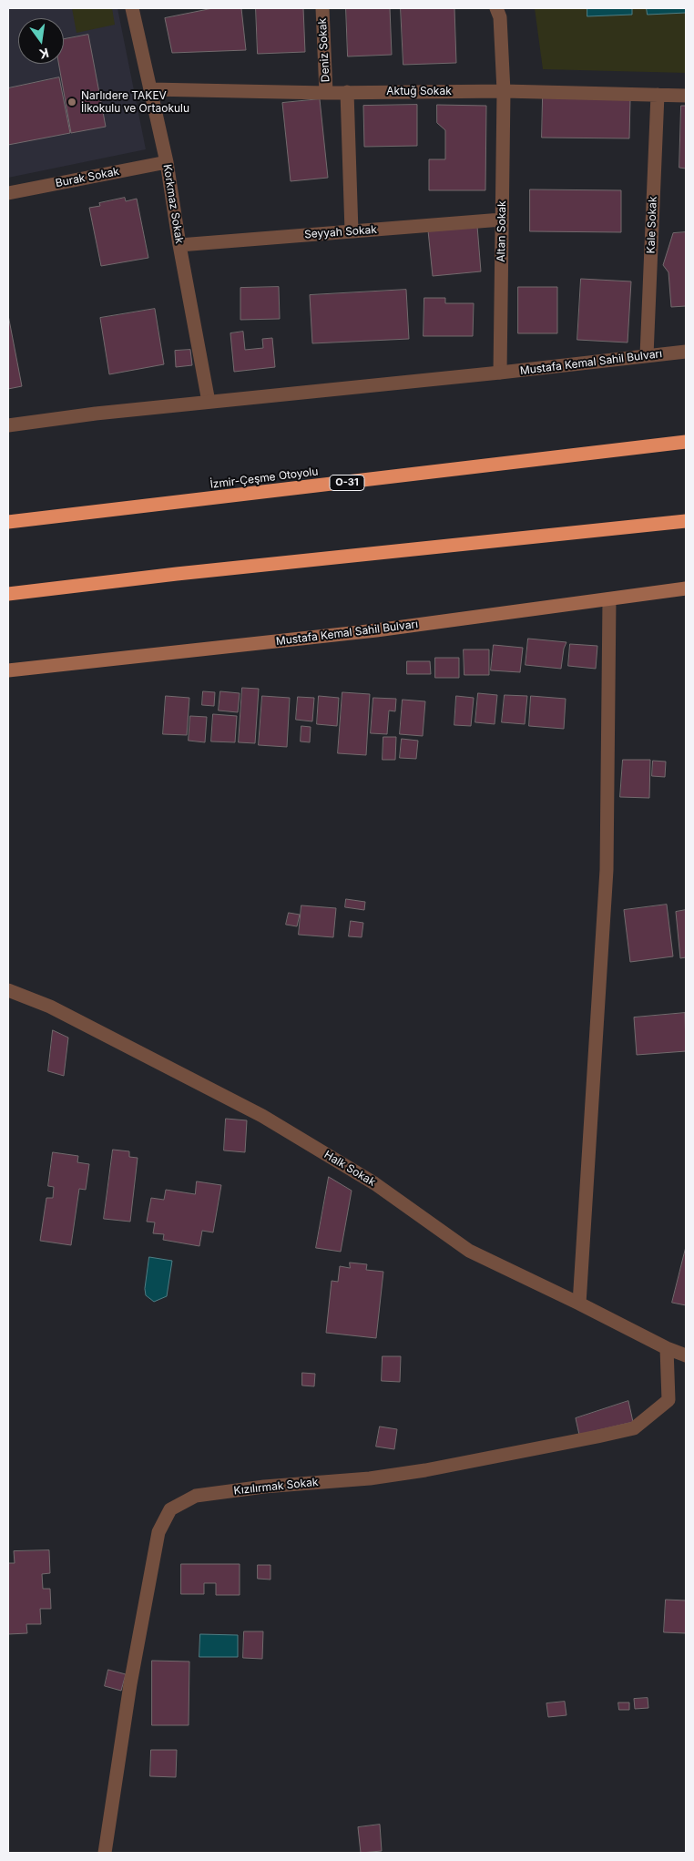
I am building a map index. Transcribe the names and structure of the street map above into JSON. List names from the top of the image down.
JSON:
{
  "streets": {
    "highway": ["İzmir-Çeşme Otoyolu", "O-31"],
    "main road": ["Mustafa Kemal Sahil Bulvarı"],
    "street": [
      "Deniz Sokak",
      "Aktuğ Sokak",
      "Burak Sokak",
      "Korkmaz Sokak",
      "Kale Sokak",
      "Altan Sokak",
      "Seyyah Sokak",
      "Halk Sokak",
      "Kızılırmak Sokak"
    ]
  },
  "crossings": [
    ["Deniz Sokak", "Aktuğ Sokak"],
    ["Aktuğ Sokak", "Korkmaz Sokak"],
    ["Aktuğ Sokak", "Kale Sokak"],
    ["Aktuğ Sokak", "Altan Sokak"],
    ["Burak Sokak", "Korkmaz Sokak"],
    ["Korkmaz Sokak", "Seyyah Sokak"],
    ["Korkmaz Sokak", "Mustafa Kemal Sahil Bulvarı"],
    ["Kale Sokak", "Mustafa Kemal Sahil Bulvarı"],
    ["Altan Sokak", "Seyyah Sokak"],
    ["Altan Sokak", "Mustafa Kemal Sahil Bulvarı"],
    ["Halk Sokak", "Kızılırmak Sokak"]
  ],
  "places": ["Narlıdere TAKEV İlkokulu ve Ortaokulu"],
  "north": "bottom"
}
